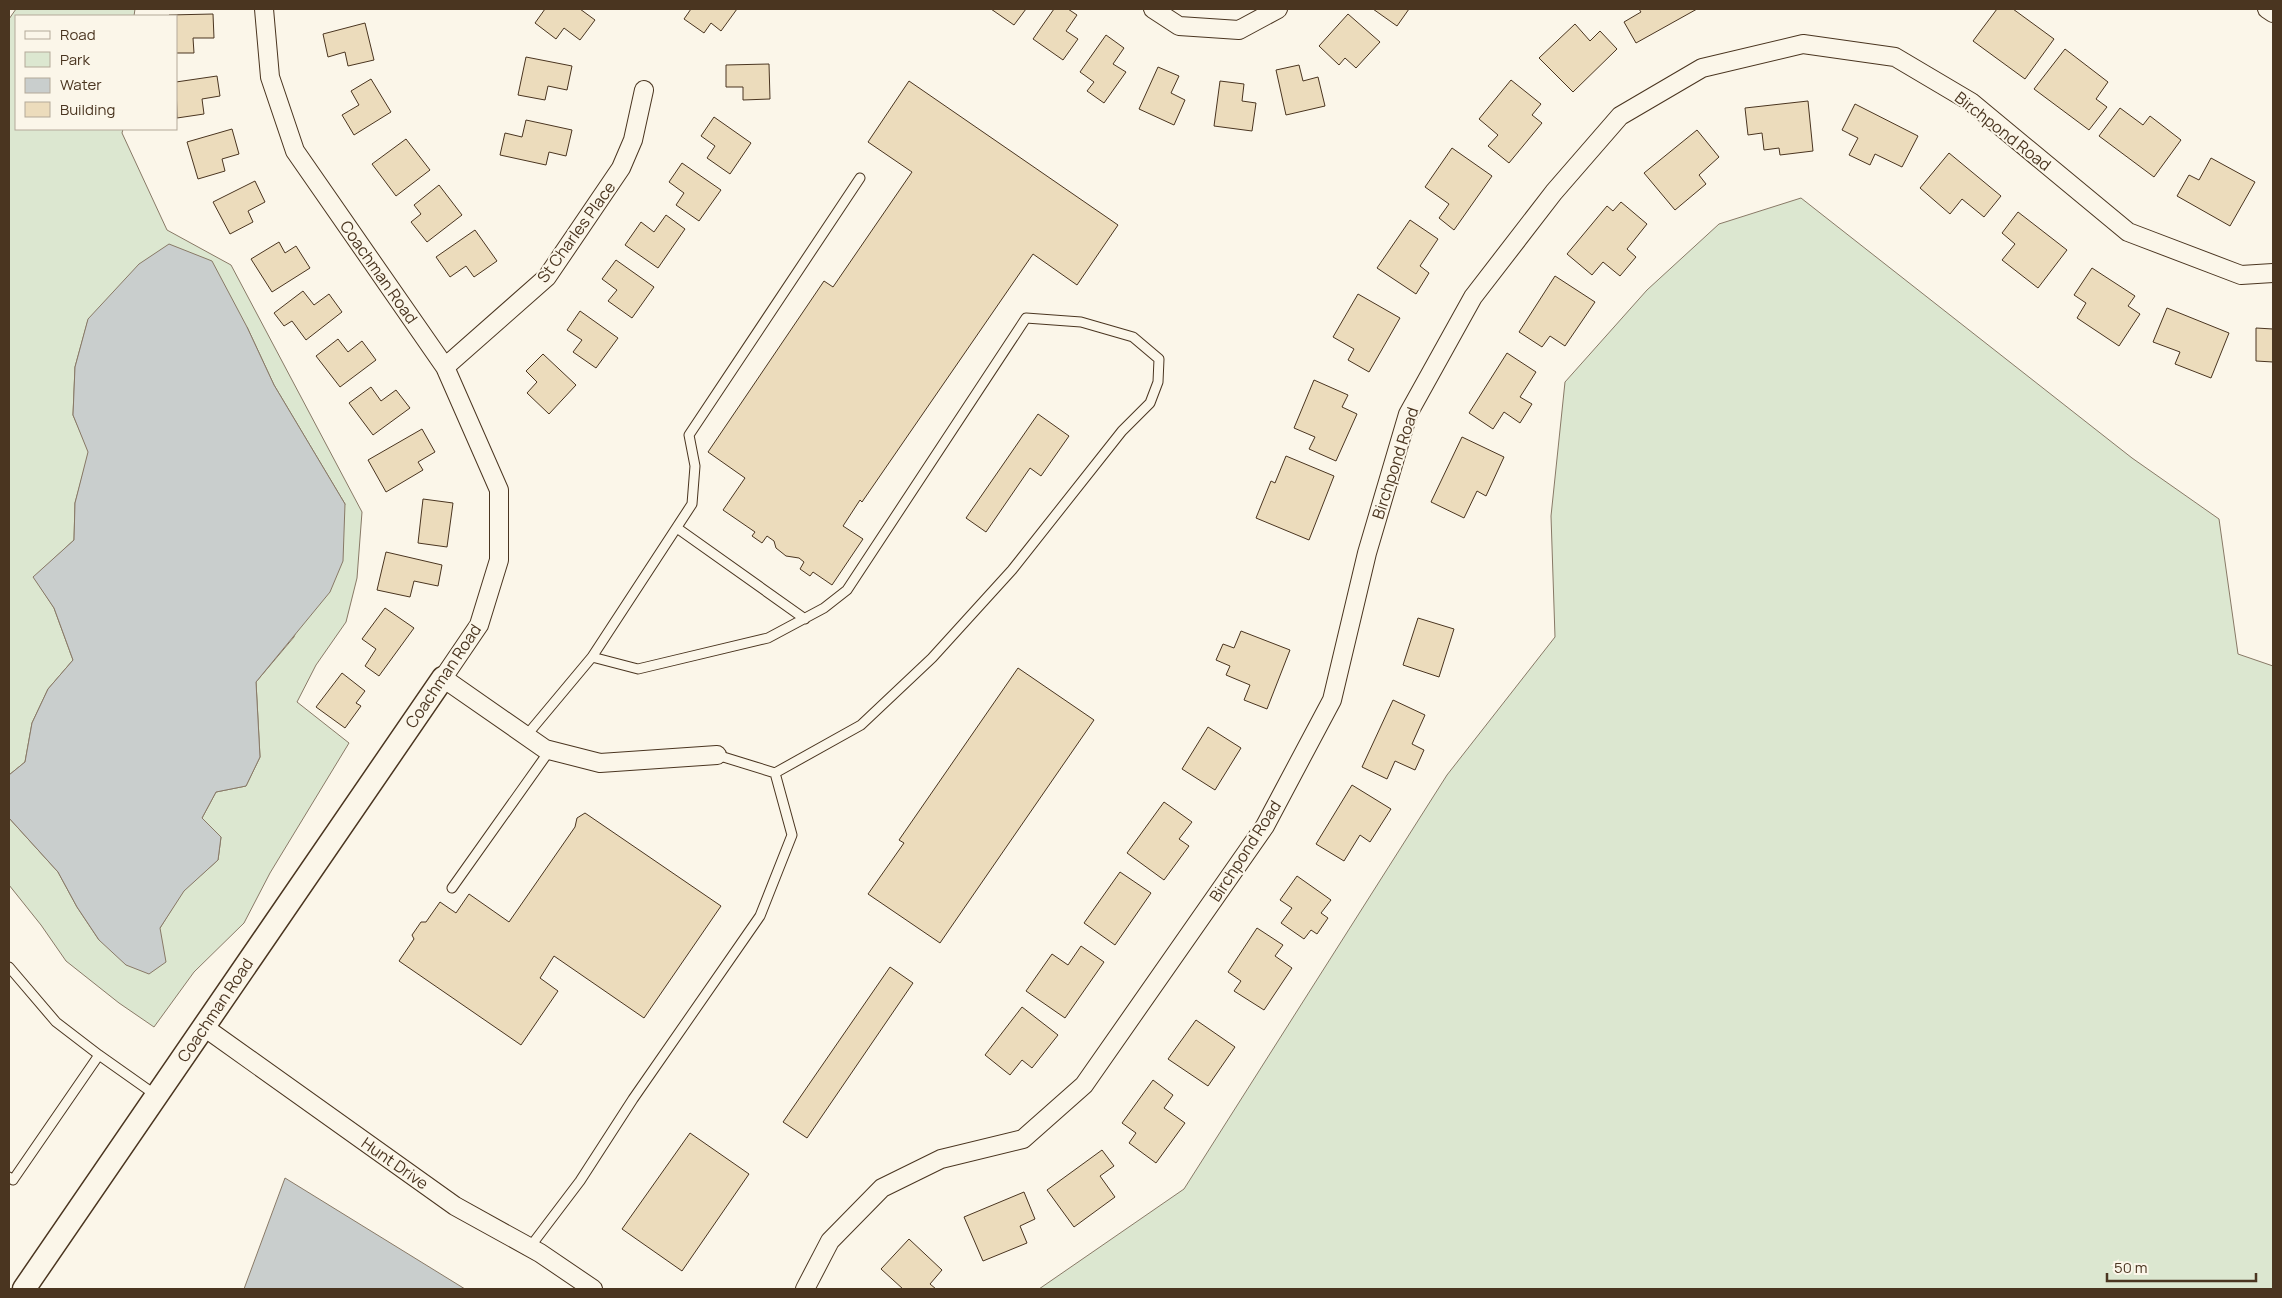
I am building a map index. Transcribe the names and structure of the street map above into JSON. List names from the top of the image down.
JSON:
{
  "streets": {
    "street": [
      "Birchpond Road",
      "St Charles Place",
      "Coachman Road",
      "Hunt Drive"
    ]
  },
  "crossings": [
    ["St Charles Place", "Coachman Road"],
    ["Coachman Road", "Hunt Drive"]
  ],
  "legend": [
    "Road",
    "Park",
    "Water",
    "Building"
  ],
  "scale_bar": "50 m"
}
